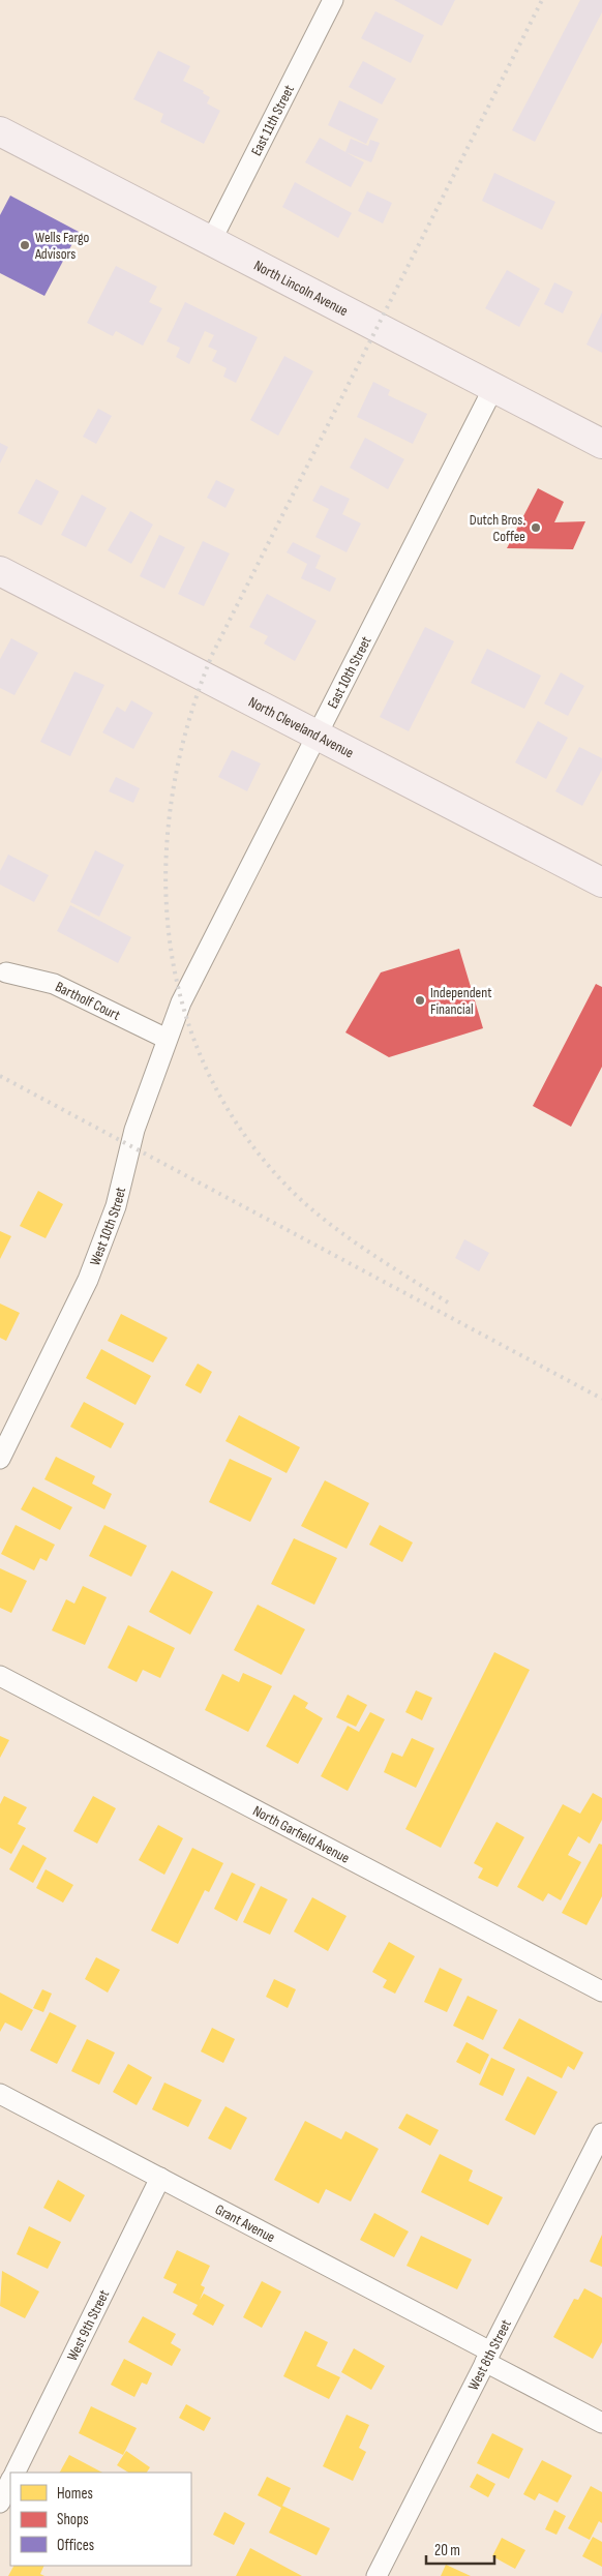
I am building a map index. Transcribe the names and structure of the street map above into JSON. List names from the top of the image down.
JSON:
{
  "streets": {
    "highway": ["North Lincoln Avenue", "North Cleveland Avenue"],
    "street": [
      "East 11th Street",
      "East 10th Street",
      "Bartholf Court",
      "West 10th Street",
      "North Garfield Avenue",
      "Grant Avenue",
      "West 9th Street",
      "West 8th Street"
    ]
  },
  "crossings": [
    ["East 11th Street", "North Lincoln Avenue"],
    ["North Lincoln Avenue", "East 10th Street"],
    ["East 10th Street", "North Cleveland Avenue"],
    ["East 10th Street", "West 10th Street"],
    ["Bartholf Court", "West 10th Street"],
    ["Grant Avenue", "West 9th Street"],
    ["Grant Avenue", "West 8th Street"]
  ],
  "places": ["Wells Fargo Advisors", "Dutch Bros. Coffee", "Independent Financial"],
  "legend": ["Homes", "Shops", "Offices"],
  "scale_bar": "20 m"
}
